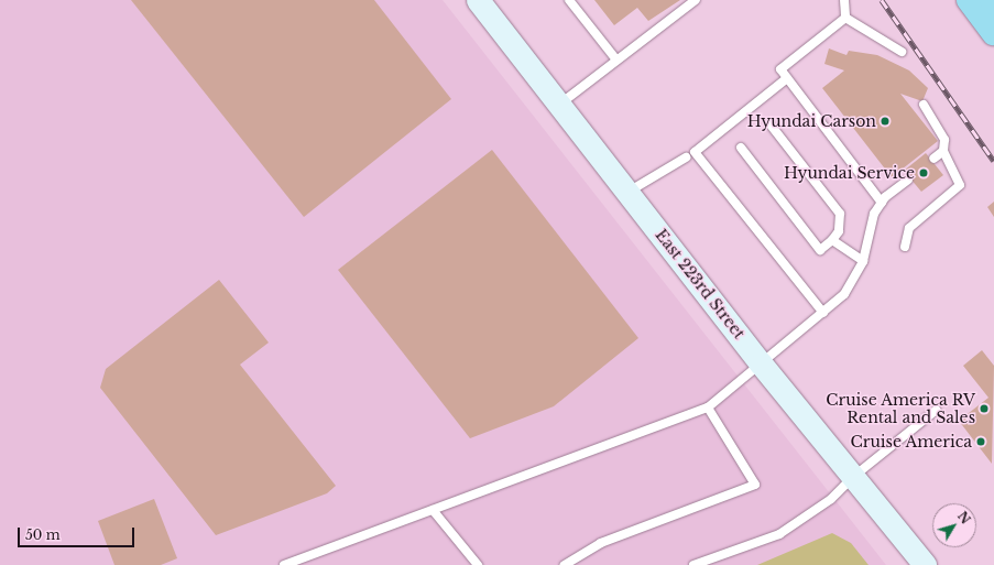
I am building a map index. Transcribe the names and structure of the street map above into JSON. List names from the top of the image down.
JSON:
{
  "streets": {
    "main road": ["East 223rd Street"]
  },
  "places": [
    "Hyundai Carson",
    "Hyundai Service",
    "Cruise America RV Rental and Sales",
    "Cruise America"
  ],
  "scale_bar": "50 m",
  "north": "top right"
}
